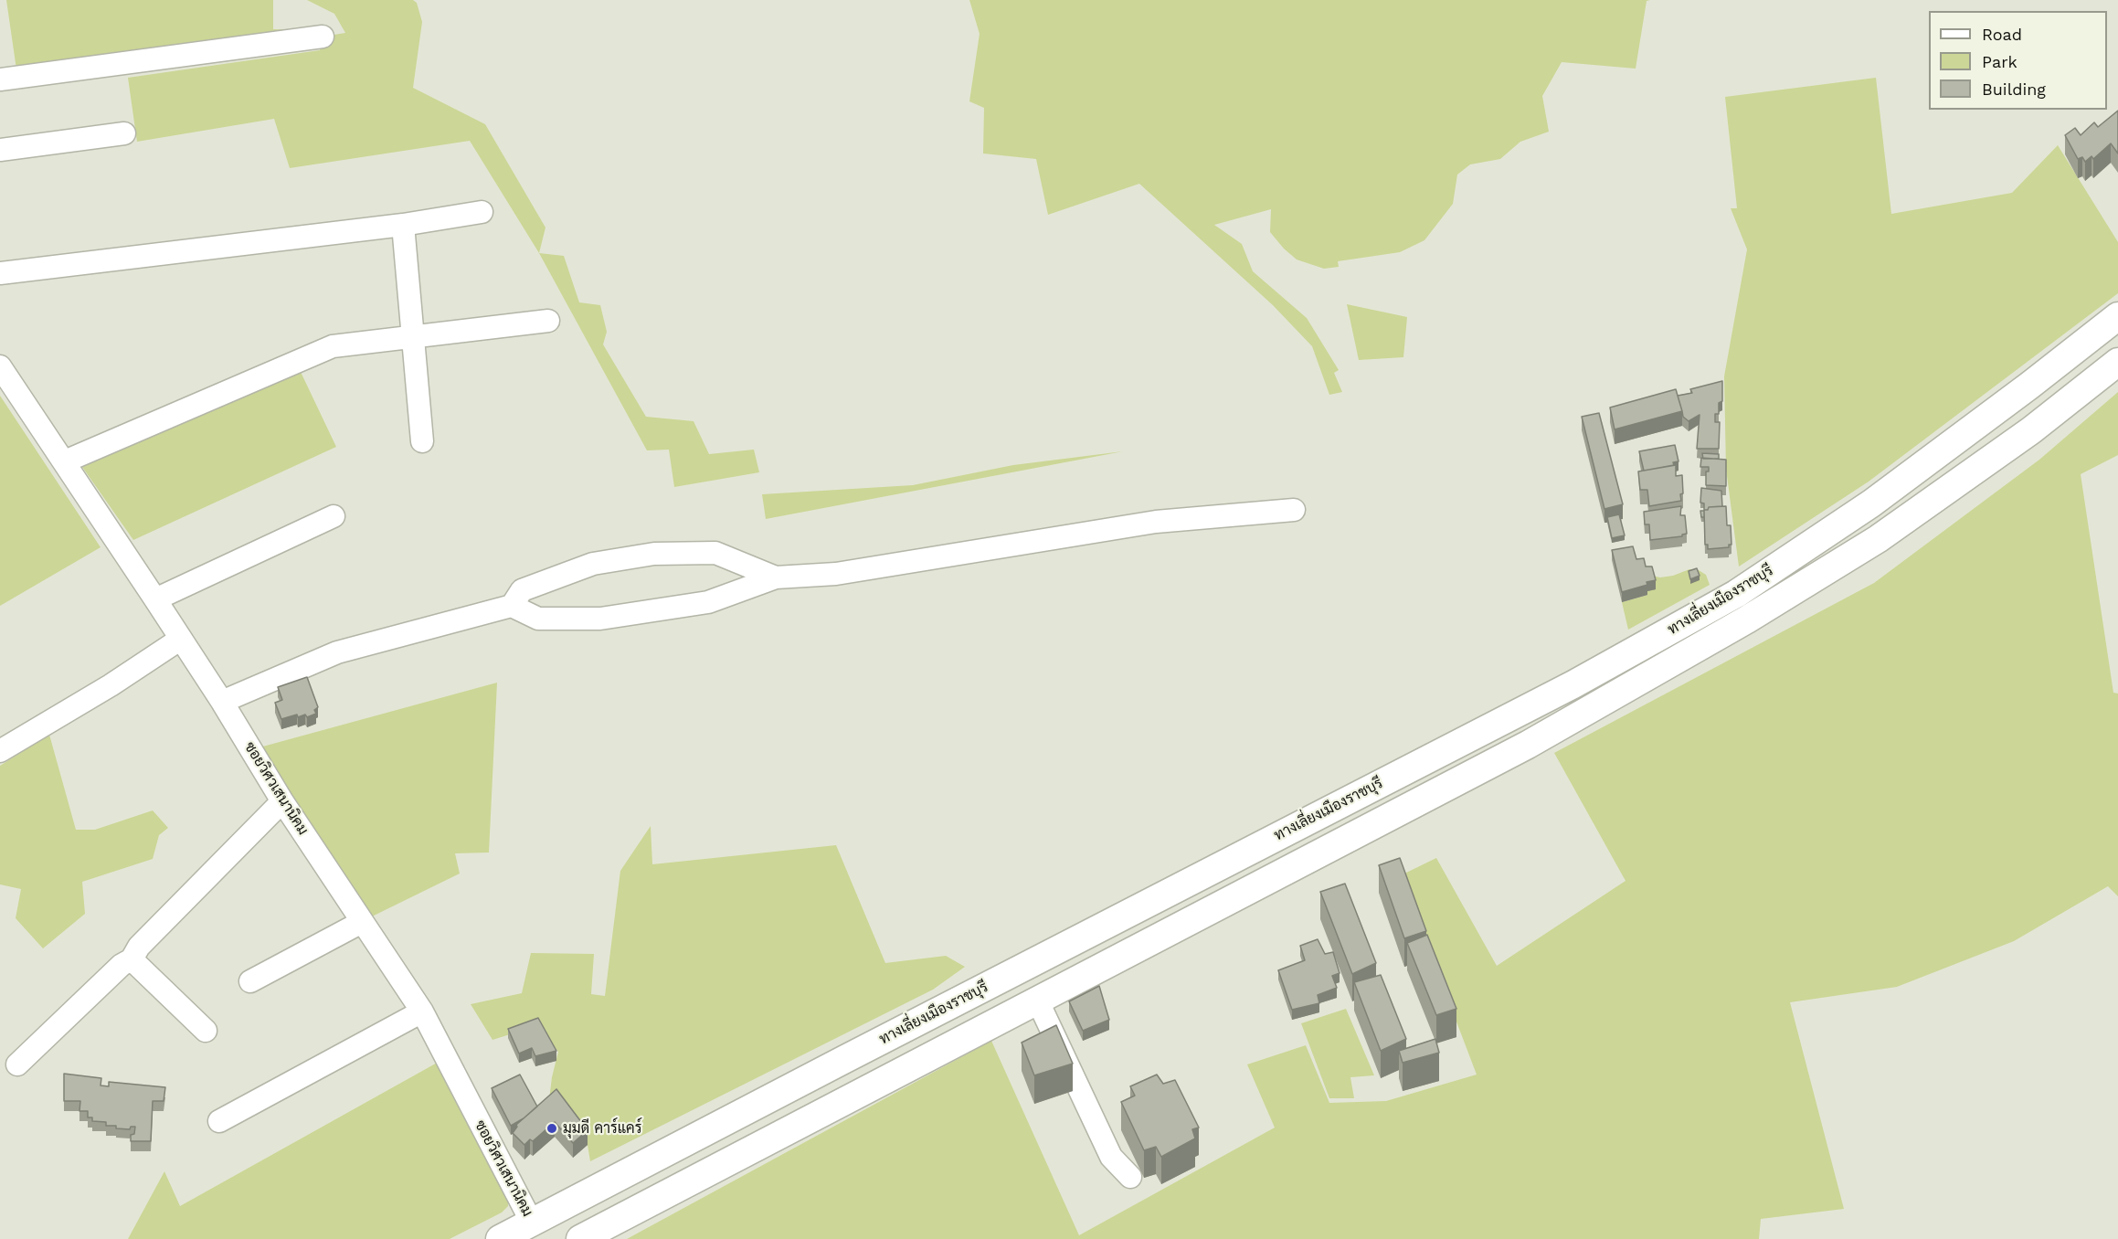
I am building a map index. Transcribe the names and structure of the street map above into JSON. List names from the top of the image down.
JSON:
{
  "streets": {
    "main road": ["ทางเลี่ยงเมืองราชบุรี"],
    "street": ["ซอยวิศวเสนานิคม"]
  },
  "crossings": [
    ["ทางเลี่ยงเมืองราชบุรี", "ซอยวิศวเสนานิคม"]
  ],
  "places": ["มุมดี คาร์แคร์"],
  "legend": ["Road", "Park", "Building"]
}
